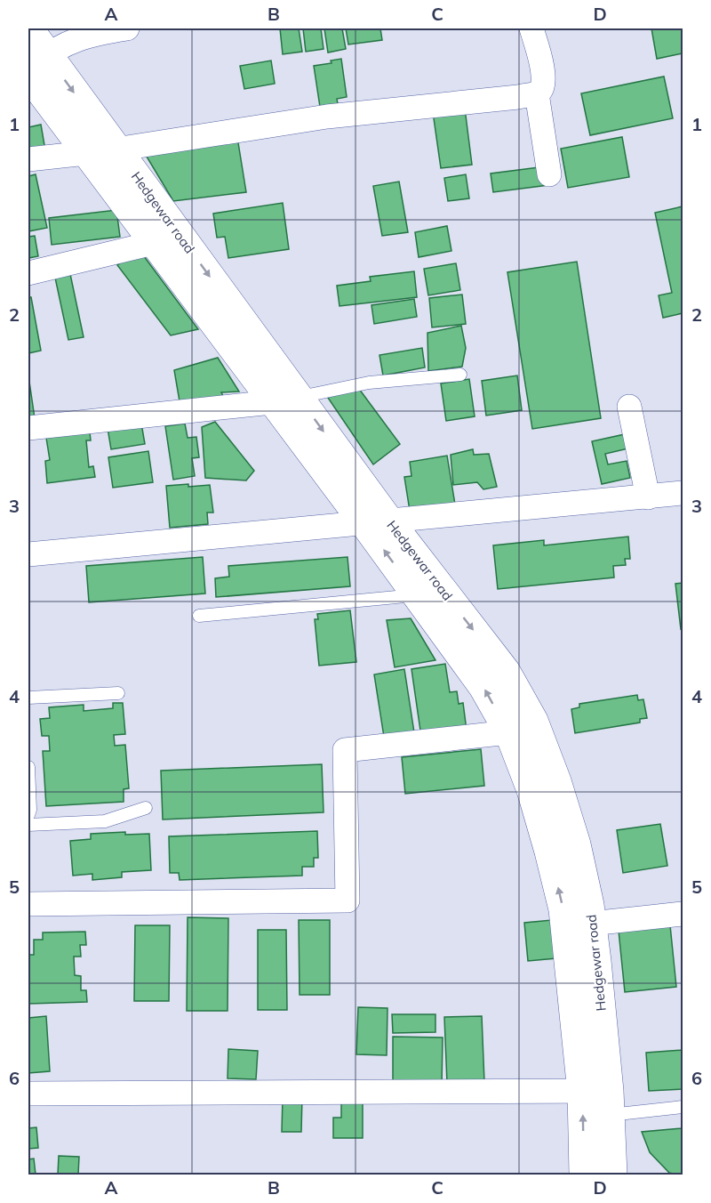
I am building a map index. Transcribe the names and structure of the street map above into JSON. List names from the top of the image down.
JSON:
{
  "streets": {
    "main road": ["Hedgewar road"]
  },
  "grid": {
    "columns": [
      "A",
      "B",
      "C",
      "D"
    ],
    "rows": [
      "1",
      "2",
      "3",
      "4",
      "5",
      "6"
    ]
  }
}
